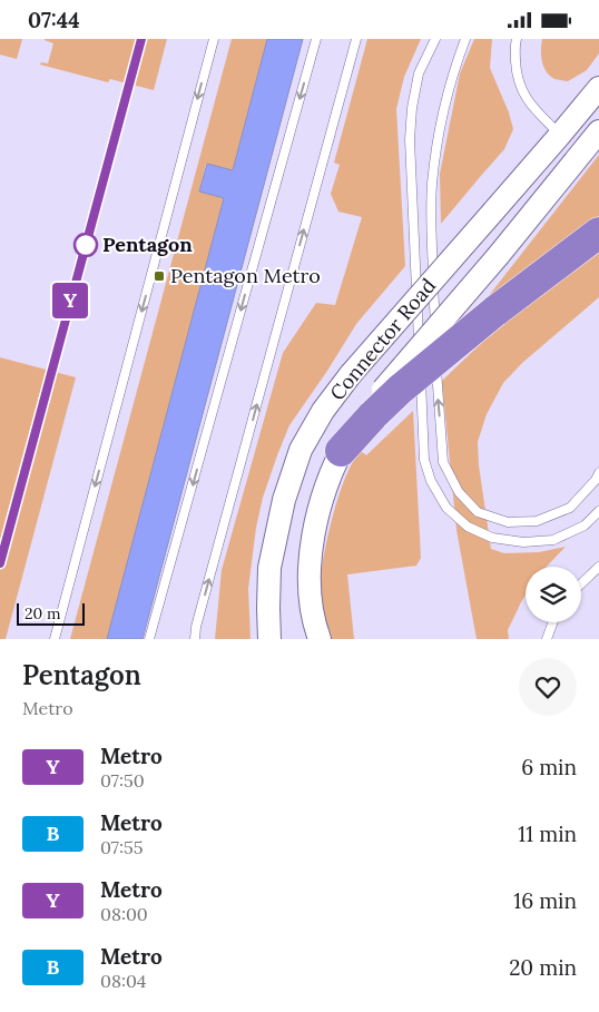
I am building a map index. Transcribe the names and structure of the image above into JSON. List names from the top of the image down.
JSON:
{
  "streets": {
    "street": ["Connector Road"]
  },
  "places": {
    "other": ["Pentagon"],
    "transit": ["Pentagon Metro"]
  },
  "lines": ["metro line Y"],
  "scale_bar": "20 m",
  "page": {
    "status": "07:44",
    "on_map": "Y",
    "scale": "20 m",
    "heading": ["Pentagon", "Metro"],
    "list": [
      {
        "mark": "Y",
        "name": "Metro",
        "note": "07:50",
        "value": "6 min"
      },
      {
        "mark": "B",
        "name": "Metro",
        "note": "07:55",
        "value": "11 min"
      },
      {
        "mark": "Y",
        "name": "Metro",
        "note": "08:00",
        "value": "16 min"
      },
      {
        "mark": "B",
        "name": "Metro",
        "note": "08:04",
        "value": "20 min"
      }
    ]
  }
}
